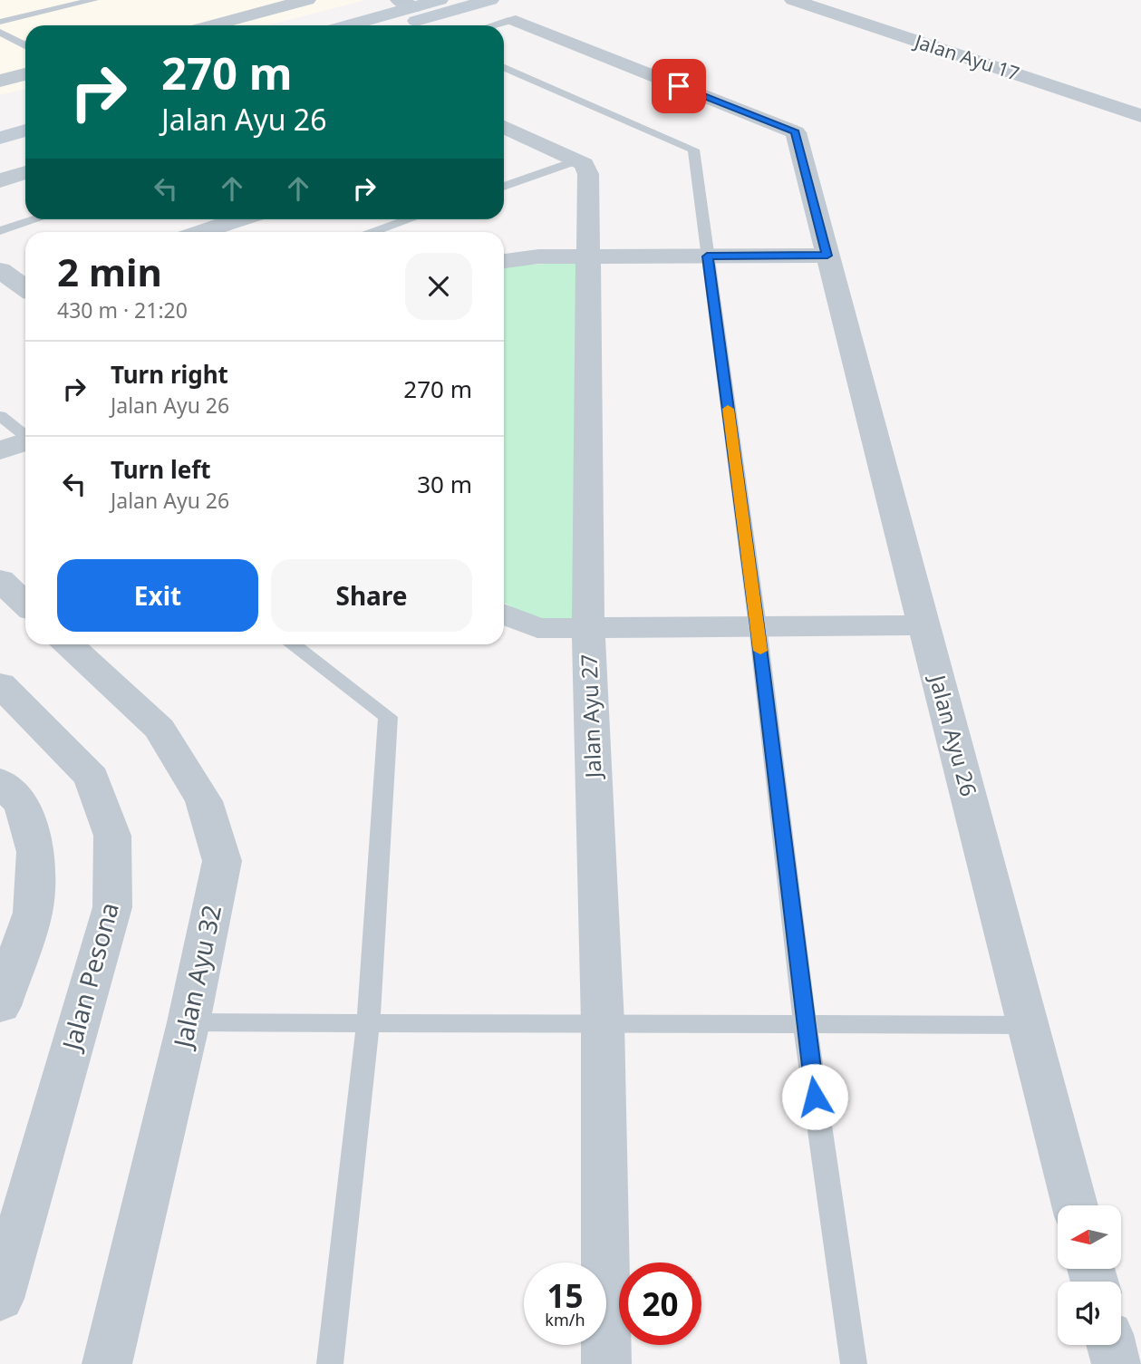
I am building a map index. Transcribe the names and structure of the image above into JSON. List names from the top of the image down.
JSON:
{
  "streets": {
    "street": [
      "Jalan Ayu 17",
      "Jalan Ayu 27",
      "Jalan Ayu 26",
      "Jalan Pesona",
      "Jalan Ayu 32"
    ]
  },
  "north": "left",
  "page": {
    "turn": ["270 m", "Jalan Ayu 26"],
    "heading": ["2 min", "430 m · 21:20"],
    "list": [
      {
        "name": "Turn right",
        "note": "Jalan Ayu 26",
        "value": "270 m"
      },
      {
        "name": "Turn left",
        "note": "Jalan Ayu 26",
        "value": "30 m"
      }
    ],
    "buttons": ["Exit", "Share"],
    "speed": "15 km/h",
    "limit": "20"
  }
}
